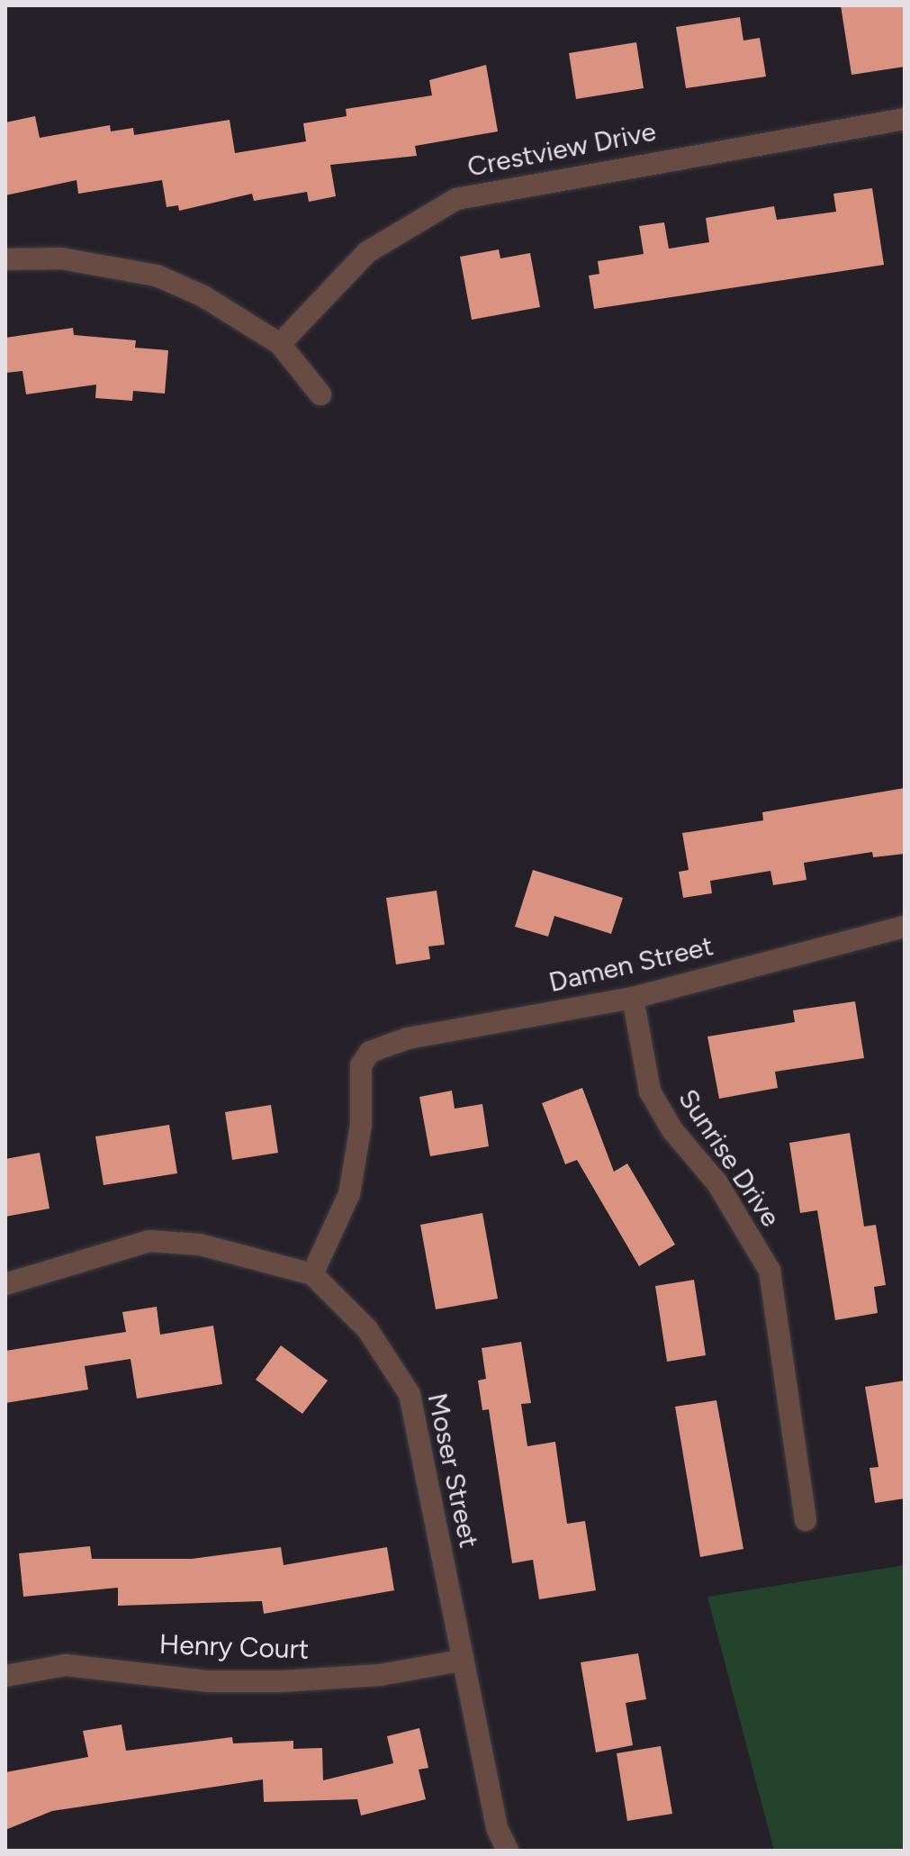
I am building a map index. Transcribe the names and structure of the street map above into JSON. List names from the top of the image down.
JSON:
{
  "streets": {
    "street": [
      "Crestview Drive",
      "Damen Street",
      "Sunrise Drive",
      "Moser Street",
      "Henry Court"
    ]
  },
  "crossings": [
    ["Damen Street", "Sunrise Drive"],
    ["Damen Street", "Moser Street"],
    ["Moser Street", "Henry Court"]
  ]
}
